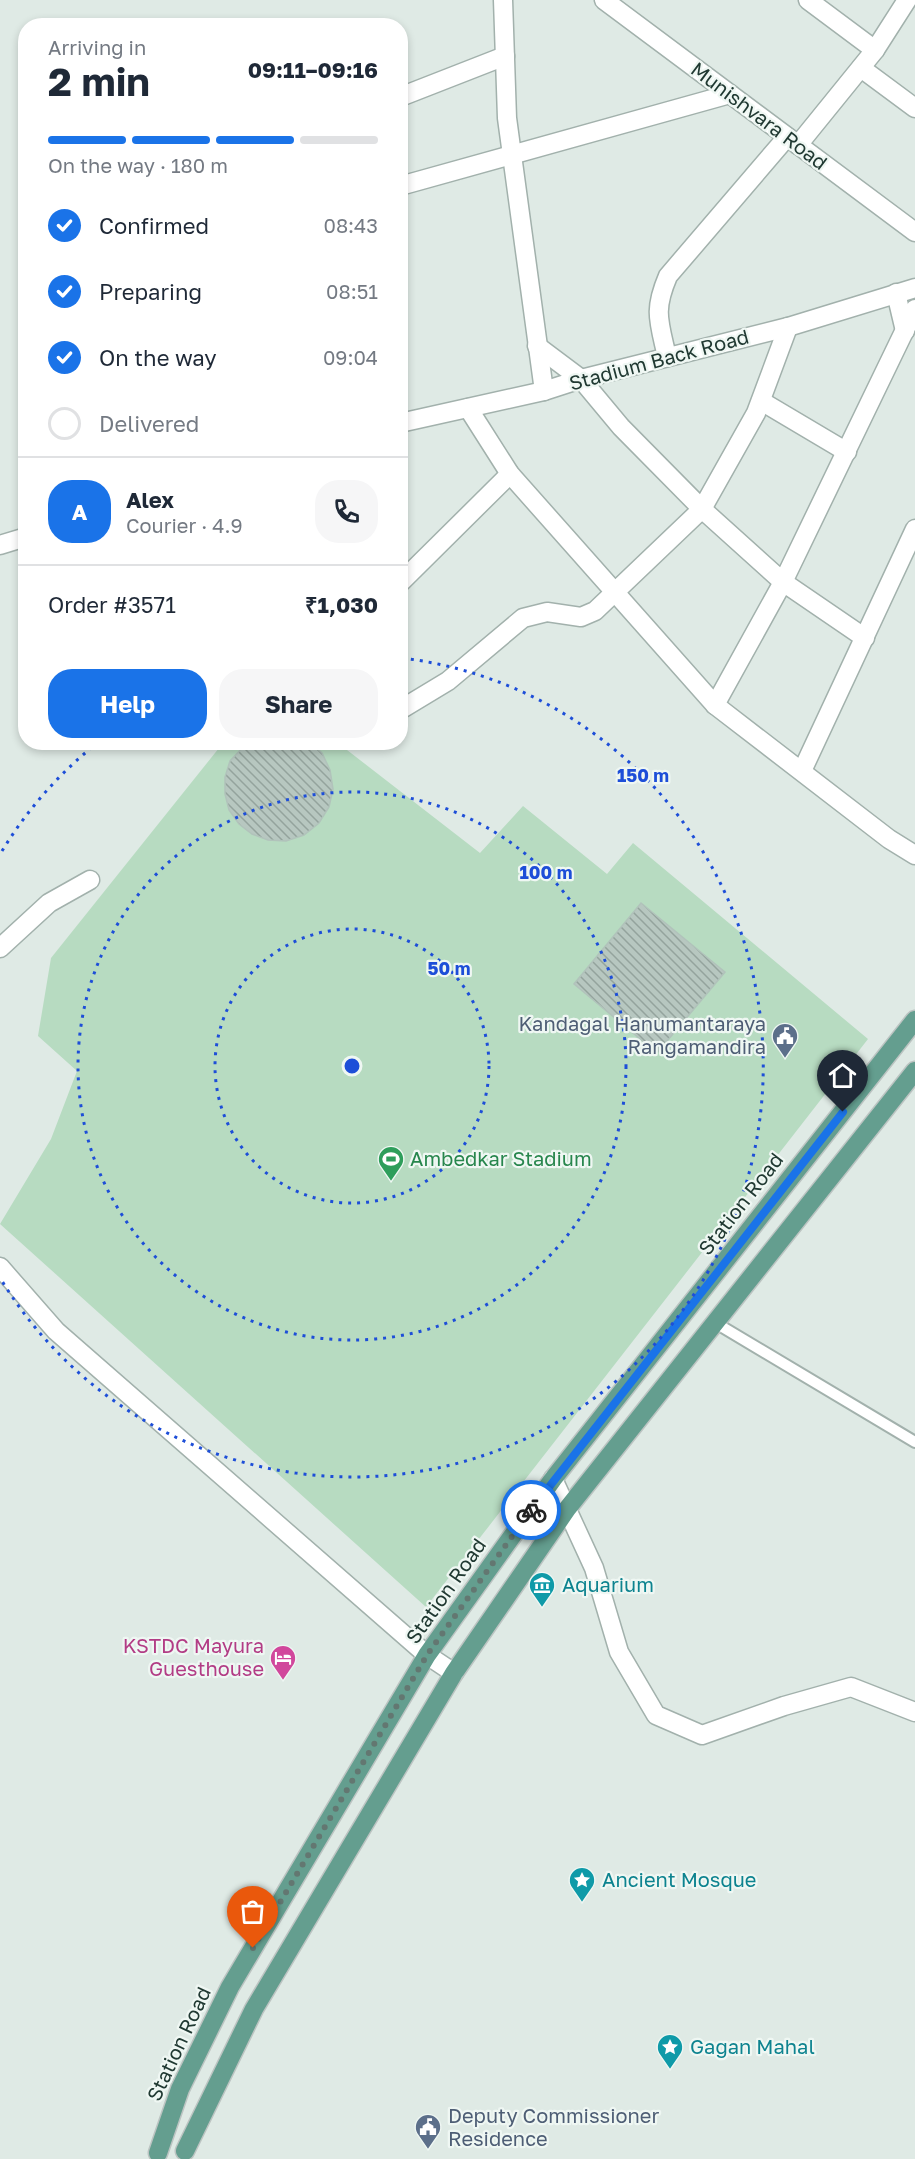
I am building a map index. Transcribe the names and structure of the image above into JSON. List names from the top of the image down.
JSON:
{
  "streets": {
    "main road": ["Station Road"],
    "street": ["Munishvara Road", "Stadium Back Road"]
  },
  "places": {
    "public building": ["Kandagal Hanumantaraya Rangamandira", "Deputy Commissioner Residence"],
    "sports": ["Ambedkar Stadium"],
    "museum": ["Aquarium"],
    "hotel": ["KSTDC Mayura Guesthouse"],
    "place": ["Ancient Mosque", "Gagan Mahal"]
  },
  "page": {
    "heading": ["2 min", "Arriving in", "09:11–09:16"],
    "panel": [
      "Alex",
      "Courier · 4.9",
      "Order #3571",
      "₹1,030"
    ],
    "bar": "On the way · 180 m",
    "list": [
      ["Confirmed", "08:43"],
      ["Preparing", "08:51"],
      ["On the way", "09:04"],
      "Delivered"
    ],
    "round": "A",
    "buttons": ["Help", "Share"]
  },
  "rings": ["150 m", "100 m", "50 m"]
}
